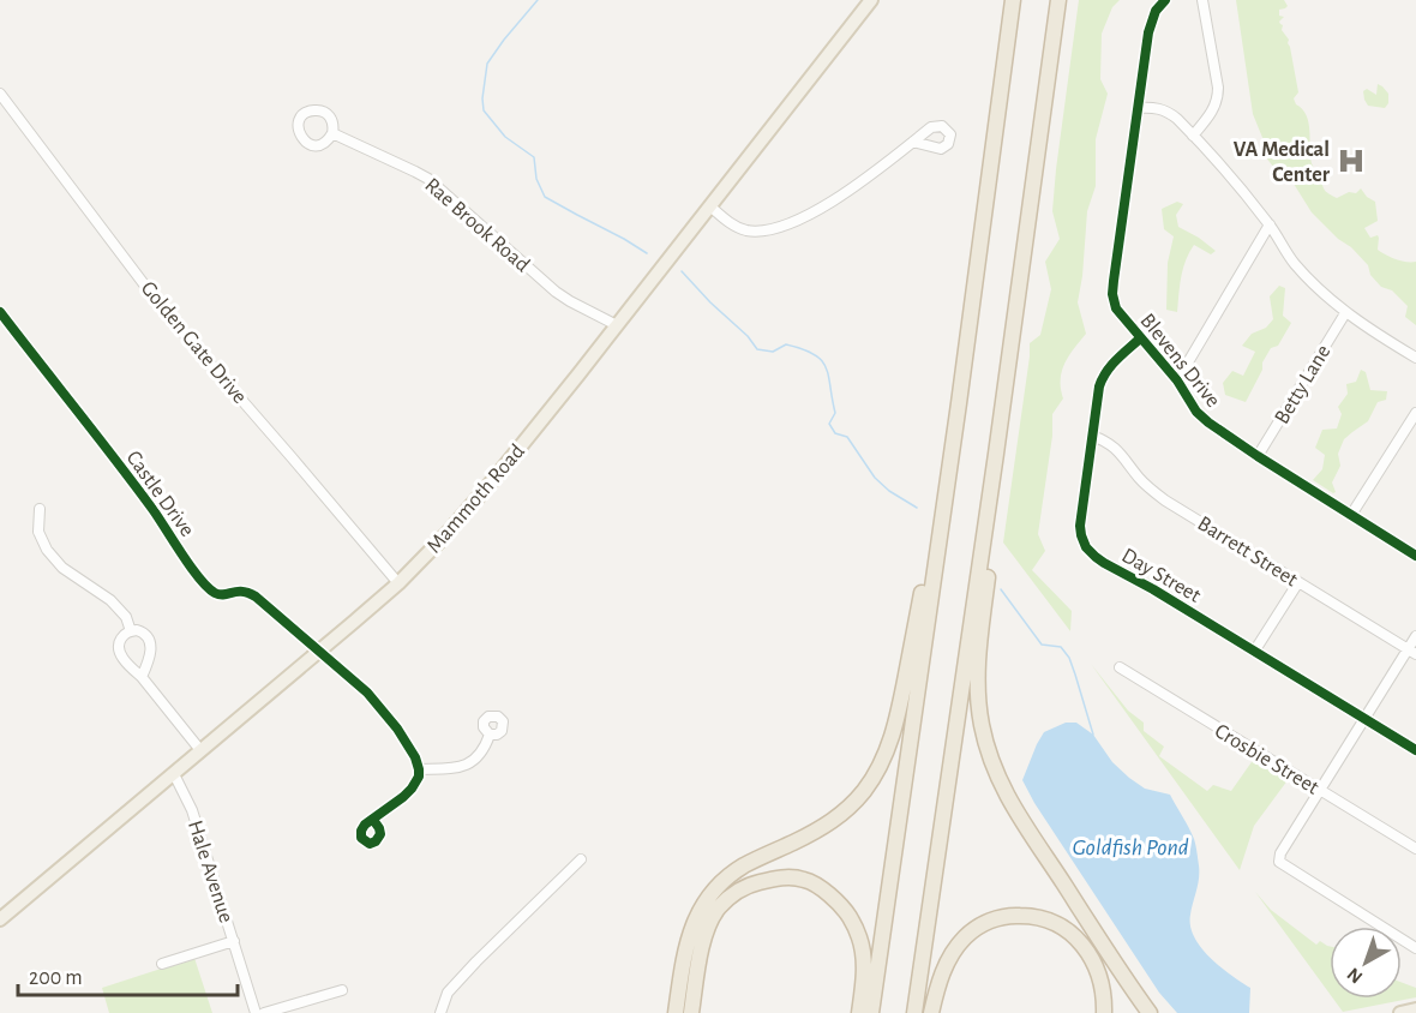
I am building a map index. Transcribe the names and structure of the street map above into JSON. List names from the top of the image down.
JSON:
{
  "streets": {
    "main road": ["Mammoth Road"],
    "street": [
      "Rae Brook Road",
      "Golden Gate Drive",
      "Blevens Drive",
      "Betty Lane",
      "Castle Drive",
      "Barrett Street",
      "Day Street",
      "Crosbie Street",
      "Hale Avenue"
    ]
  },
  "crossings": [
    ["Rae Brook Road", "Mammoth Road"],
    ["Golden Gate Drive", "Mammoth Road"],
    ["Blevens Drive", "Betty Lane"],
    ["Blevens Drive", "Day Street"],
    ["Castle Drive", "Mammoth Road"],
    ["Mammoth Road", "Hale Avenue"],
    ["Barrett Street", "Day Street"]
  ],
  "water": ["Goldfish Pond"],
  "places": {
    "hospital": ["VA Medical Center"]
  },
  "scale_bar": "200 m",
  "north": "bottom left"
}
